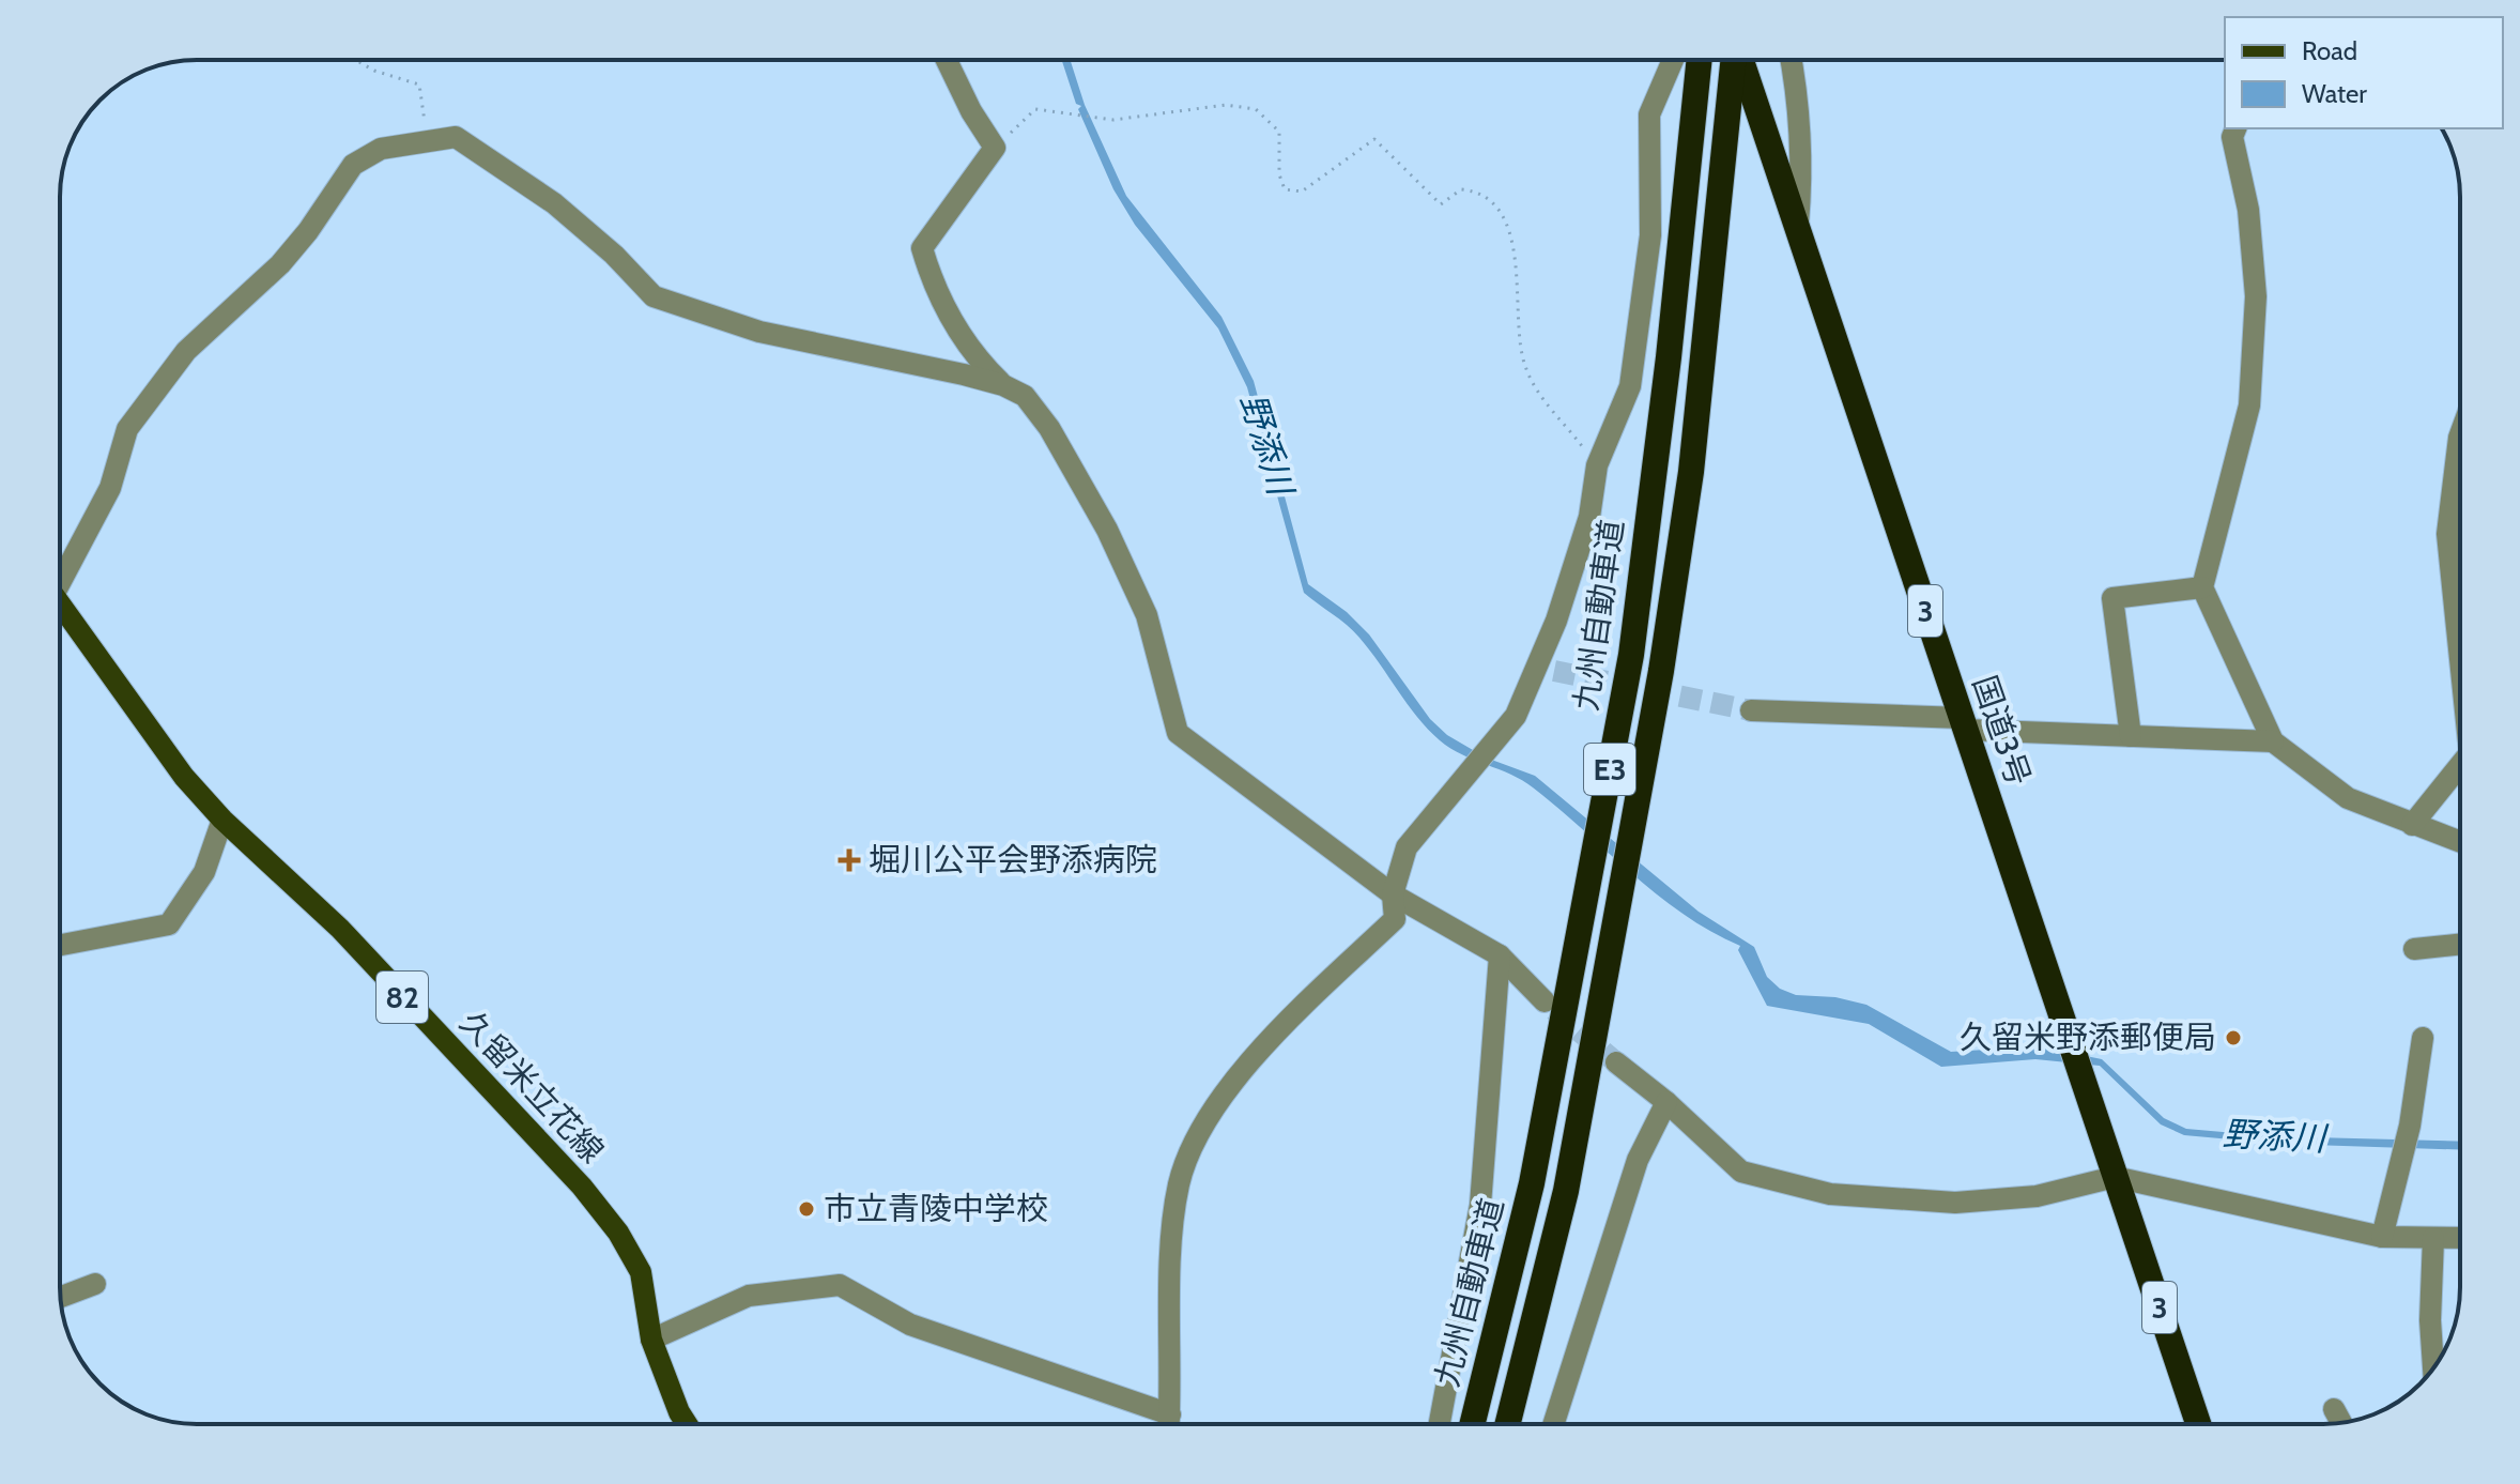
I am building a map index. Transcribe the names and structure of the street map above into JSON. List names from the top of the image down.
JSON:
{
  "streets": {
    "highway": [
      "3",
      "九州自動車道",
      "国道3号",
      "E3"
    ],
    "main road": ["82", "久留米立花線"]
  },
  "water": ["野添川"],
  "places": {
    "health": ["堀川公平会野添病院"],
    "other": ["久留米野添郵便局", "市立青陵中学校"]
  },
  "legend": ["Road", "Water"]
}
